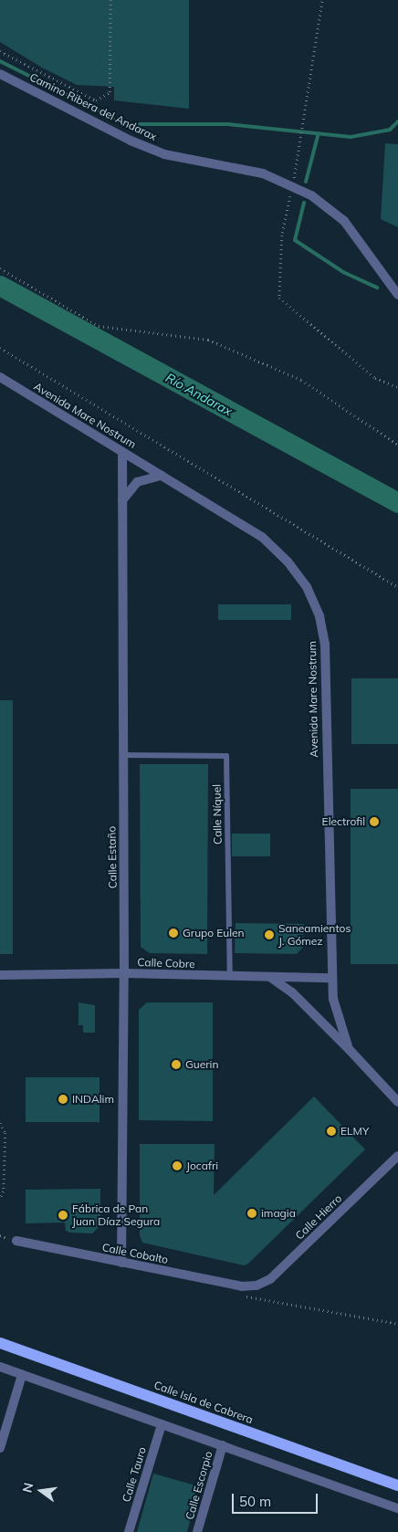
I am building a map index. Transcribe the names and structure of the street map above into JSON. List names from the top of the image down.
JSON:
{
  "streets": {
    "main road": ["Calle Isla de Cabrera"],
    "street": [
      "Camino Ribera del Andarax",
      "Avenida Mare Nostrum",
      "Calle Estaño",
      "Calle Cobre",
      "Calle Hierro",
      "Calle Cobalto",
      "Calle Tauro",
      "Calle Escorpio"
    ],
    "lane": ["Calle Níquel"]
  },
  "crossings": [
    ["Avenida Mare Nostrum", "Calle Estaño"],
    ["Avenida Mare Nostrum", "Calle Cobre"],
    ["Calle Níquel", "Calle Estaño"],
    ["Calle Níquel", "Calle Cobre"],
    ["Calle Estaño", "Calle Cobre"],
    ["Calle Estaño", "Calle Cobalto"],
    ["Calle Hierro", "Calle Cobalto"]
  ],
  "water": ["Río Andarax"],
  "places": [
    "Electrofil",
    "Grupo Eulen",
    "Saneamientos J. Gómez",
    "Guerin",
    "INDAlim",
    "ELMY",
    "Jocafri",
    "imagia",
    "Fábrica de Pan Juan Díaz Segura"
  ],
  "scale_bar": "50 m",
  "north": "left"
}
